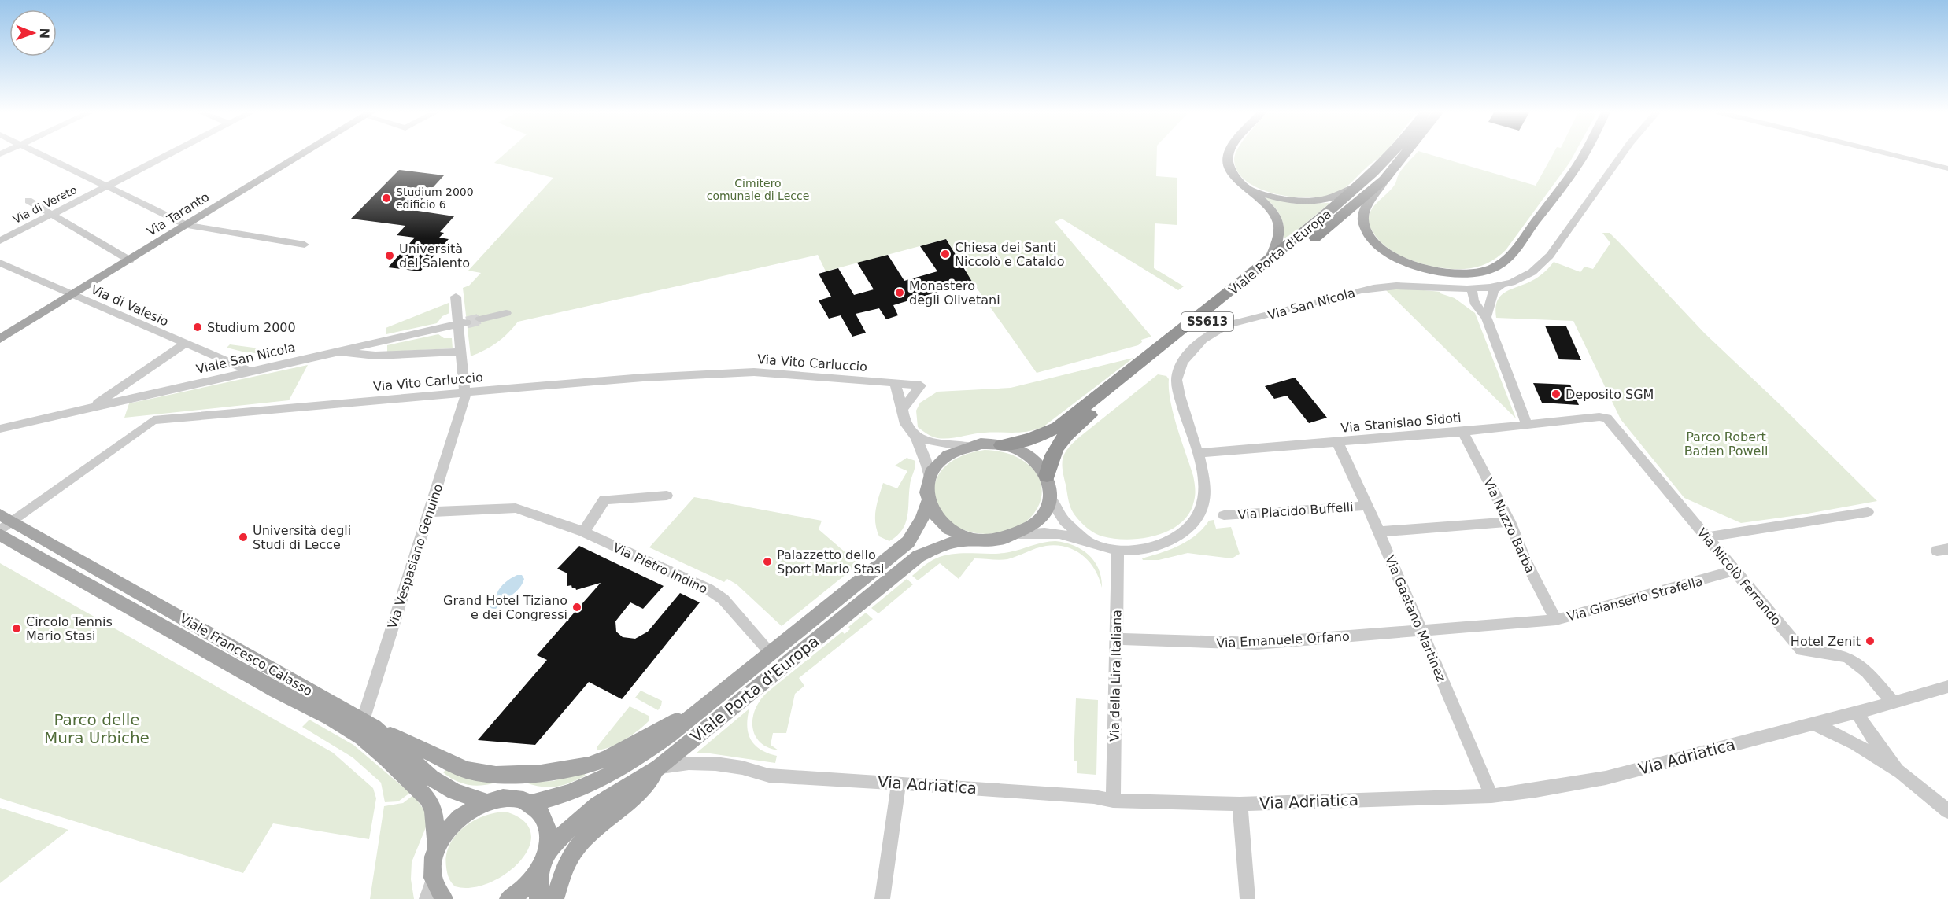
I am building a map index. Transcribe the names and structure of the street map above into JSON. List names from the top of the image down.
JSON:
{
  "streets": {
    "highway": ["Viale Porta d'Europa", "SS613"],
    "main road": ["Via Taranto", "Viale Francesco Calasso"],
    "street": [
      "Via di Vereto",
      "Via San Nicola",
      "Via di Valesio",
      "Viale San Nicola",
      "Via Vito Carluccio",
      "Via Stanislao Sidoti",
      "Via Placido Buffelli",
      "Via Nuzzo Barba",
      "Via Vespasiano Genuino",
      "Via Pietro Indino",
      "Via Nicolò Ferrando",
      "Via Gianserio Strafella",
      "Via Gaetano Martinez",
      "Via Emanuele Orfano",
      "Via della Lira Italiana",
      "Via Adriatica"
    ]
  },
  "crossings": [
    ["Via Taranto", "Via di Valesio"],
    ["Viale Porta d'Europa", "Via San Nicola"],
    ["Viale Porta d'Europa", "Via Pietro Indino"],
    ["Viale Porta d'Europa", "Via Adriatica"],
    ["Via San Nicola", "Via Stanislao Sidoti"],
    ["Via San Nicola", "Via della Lira Italiana"],
    ["Via di Valesio", "Viale San Nicola"],
    ["Via Vito Carluccio", "Via Vespasiano Genuino"],
    ["Via Vito Carluccio", "Viale Francesco Calasso"],
    ["Via Stanislao Sidoti", "Via Nuzzo Barba"],
    ["Via Stanislao Sidoti", "Via Nicolò Ferrando"],
    ["Via Stanislao Sidoti", "Via Gaetano Martinez"],
    ["Via Placido Buffelli", "Via Gaetano Martinez"],
    ["Via Nuzzo Barba", "Via Gianserio Strafella"],
    ["Via Vespasiano Genuino", "Via Pietro Indino"],
    ["Via Vespasiano Genuino", "Viale Francesco Calasso"],
    ["Via Nicolò Ferrando", "Via Gianserio Strafella"],
    ["Via Nicolò Ferrando", "Via Adriatica"],
    ["Via Gianserio Strafella", "Via Gaetano Martinez"],
    ["Via Gianserio Strafella", "Via Emanuele Orfano"],
    ["Via Gaetano Martinez", "Via Emanuele Orfano"],
    ["Via Gaetano Martinez", "Via Adriatica"],
    ["Via Emanuele Orfano", "Via della Lira Italiana"],
    ["Via della Lira Italiana", "Via Adriatica"]
  ],
  "parks": ["Cimitero comunale di Lecce", "Parco Robert Baden Powell", "Parco delle Mura Urbiche"],
  "places": [
    "Studium 2000 edificio 6",
    "Chiesa dei Santi Niccolò e Cataldo",
    "Università del Salento",
    "Monastero degli Olivetani",
    "Studium 2000",
    "Deposito SGM",
    "Università degli Studi di Lecce",
    "Palazzetto dello Sport Mario Stasi",
    "Grand Hotel Tiziano e dei Congressi",
    "Circolo Tennis Mario Stasi",
    "Hotel Zenit"
  ],
  "north": "right"
}
